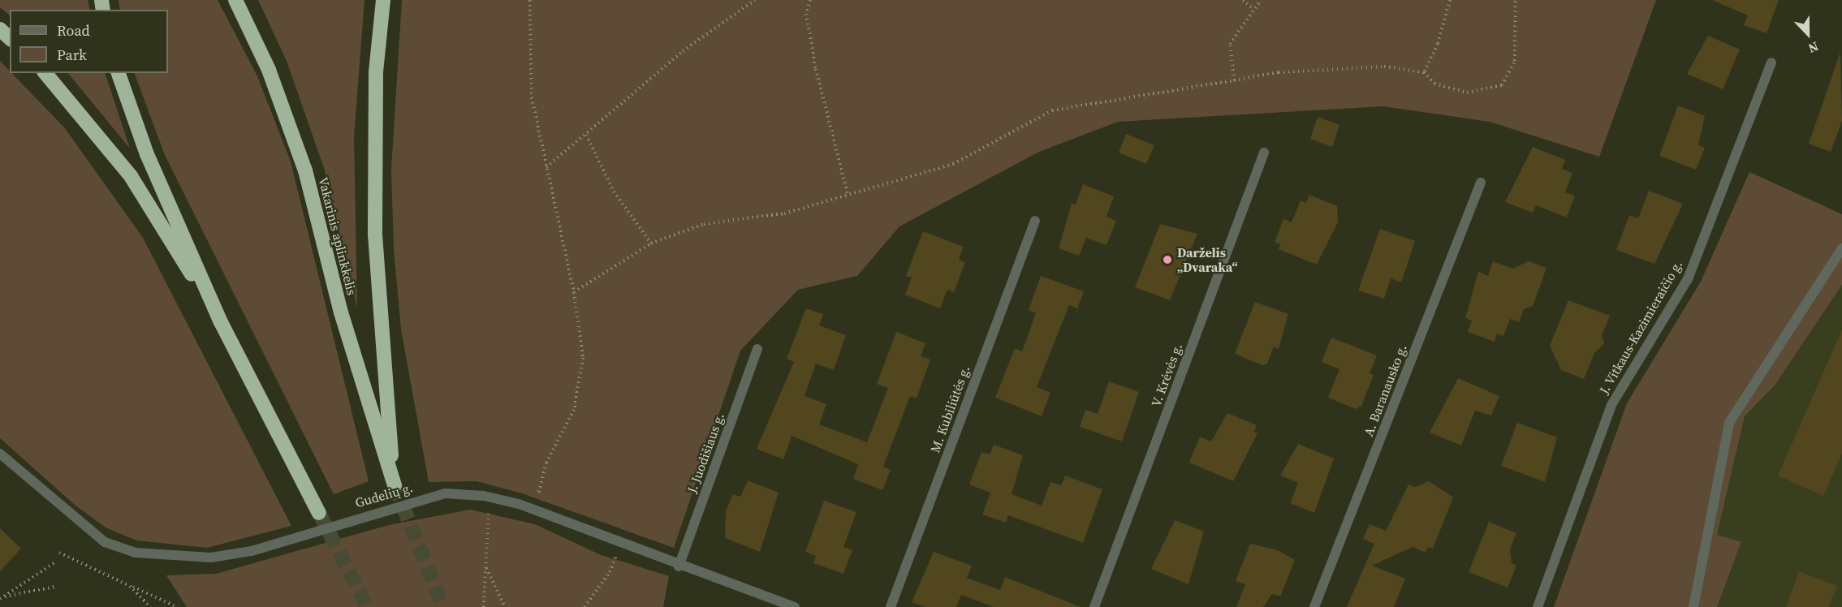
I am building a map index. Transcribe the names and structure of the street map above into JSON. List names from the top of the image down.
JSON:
{
  "streets": {
    "highway": ["Vakarinis aplinkkelis"],
    "street": [
      "J. Vitkaus-Kazimieraičio g.",
      "V. Krėvės g.",
      "A. Baranausko g.",
      "M. Kubiliūtės g.",
      "J. Juodišiaus g.",
      "Gudelių g."
    ]
  },
  "crossings": [
    ["J. Juodišiaus g.", "Gudelių g."]
  ],
  "places": ["Darželis „Dvaraka“"],
  "legend": ["Road", "Park"],
  "north": "bottom"
}
